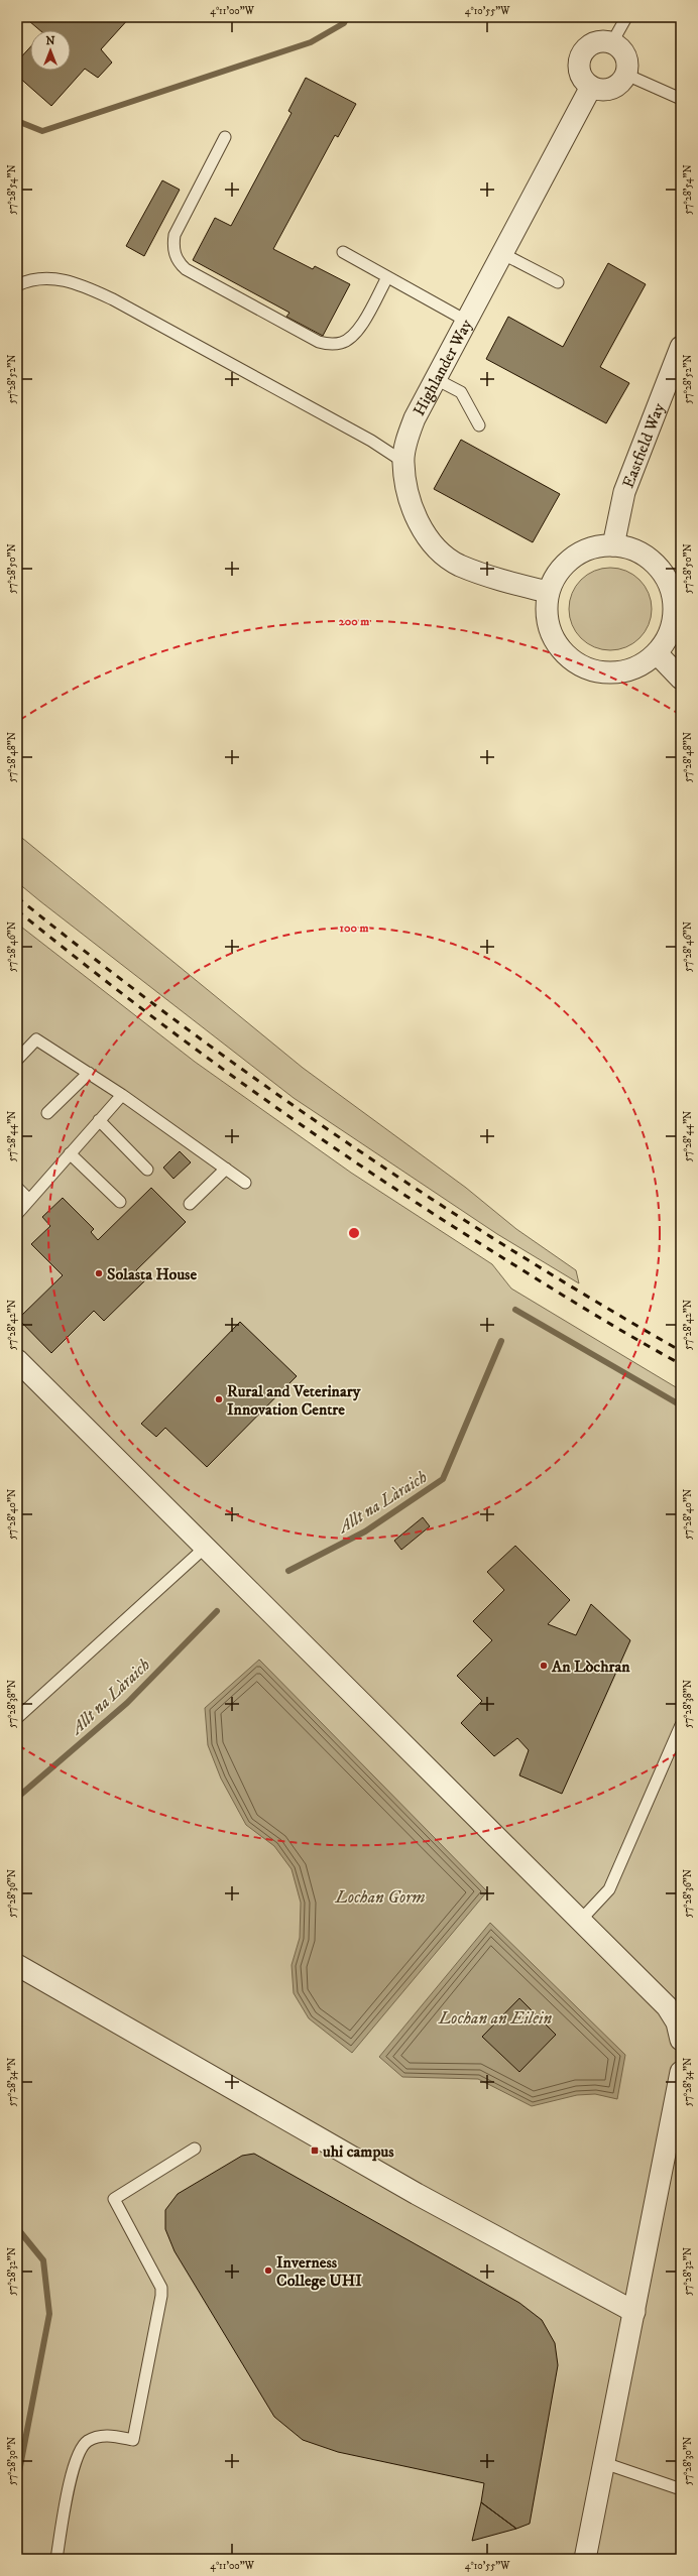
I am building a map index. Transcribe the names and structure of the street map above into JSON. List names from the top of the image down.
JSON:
{
  "streets": {
    "street": ["Highlander Way", "Eastfield Way"]
  },
  "crossings": [
    ["Highlander Way", "Eastfield Way"]
  ],
  "water": ["Allt na Làraich", "Lochan Gorm", "Lochan an Eilein"],
  "places": {
    "other": [
      "Solasta House",
      "Rural and Veterinary Innovation Centre",
      "An Lòchran",
      "Inverness College UHI"
    ],
    "transit": ["uhi campus"]
  },
  "north": "top",
  "coordinates": [
    "4°11'00\"W",
    "4°10'55\"W",
    "57°28'54\"N",
    "57°28'52\"N",
    "57°28'50\"N",
    "57°28'48\"N",
    "57°28'46\"N",
    "57°28'44\"N",
    "57°28'42\"N",
    "57°28'40\"N",
    "57°28'38\"N",
    "57°28'36\"N",
    "57°28'34\"N",
    "57°28'32\"N",
    "57°28'30\"N"
  ],
  "rings": ["200 m", "100 m"]
}
